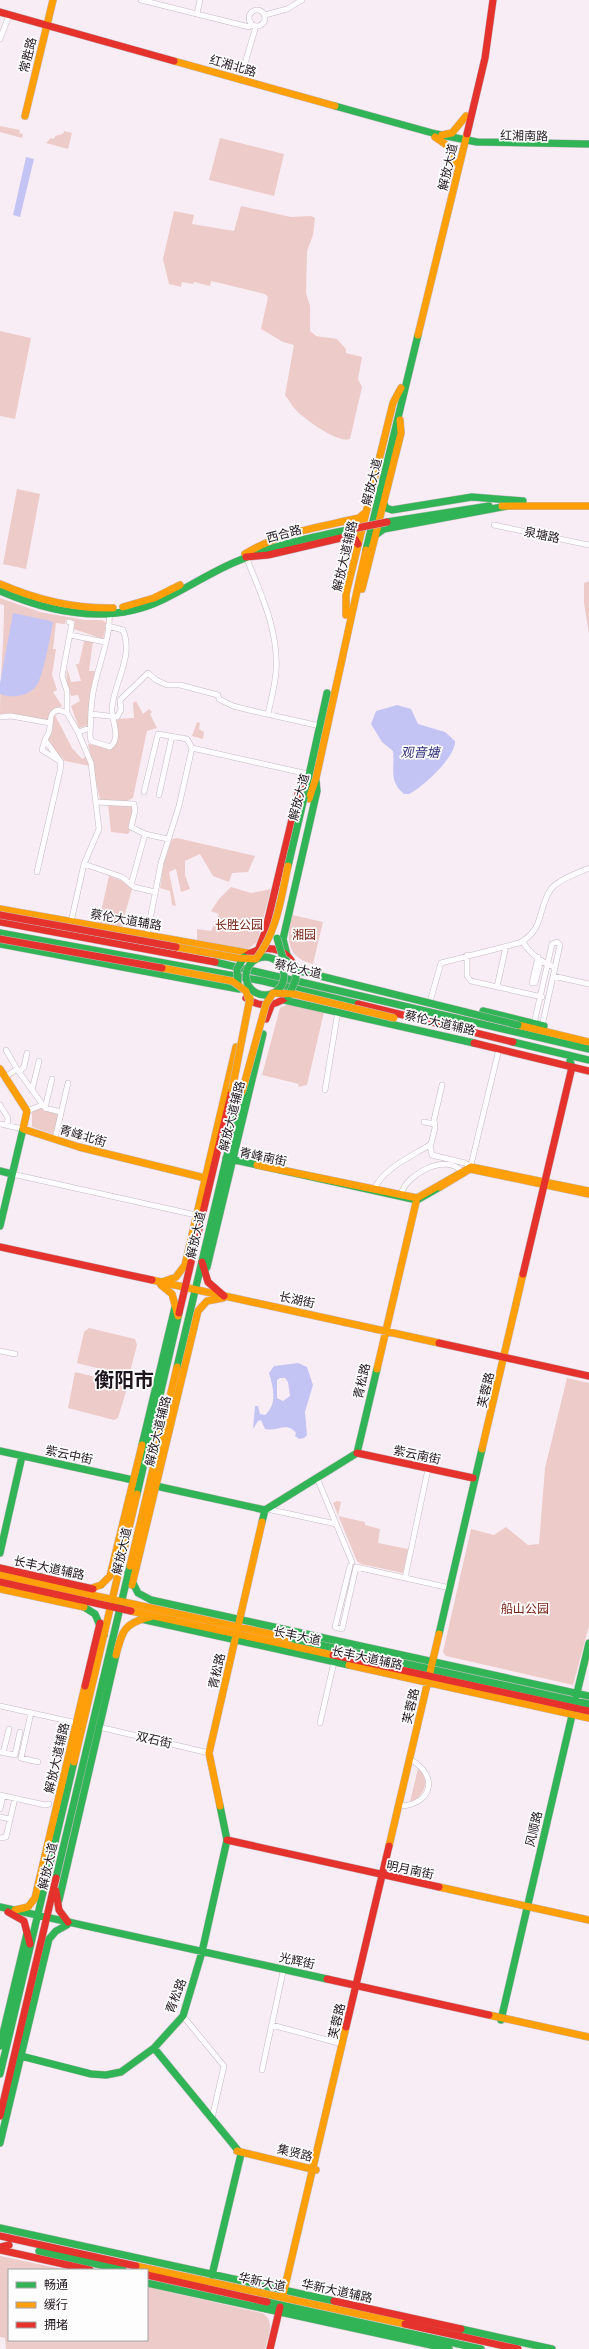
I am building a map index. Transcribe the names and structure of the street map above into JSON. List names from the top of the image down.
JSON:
{
  "streets": {
    "main road": [
      "常胜路",
      "红湘北路",
      "红湘南路",
      "解放大道",
      "西合路",
      "解放大道辅路",
      "蔡伦大道辅路",
      "蔡伦大道",
      "青峰北街",
      "青峰南街",
      "长湖街",
      "青松路",
      "芙蓉路",
      "紫云中街",
      "紫云南街",
      "长丰大道辅路",
      "长丰大道",
      "风顺路",
      "明月南街",
      "光辉街",
      "集贤路",
      "华新大道",
      "华新大道辅路"
    ],
    "street": ["泉塘路", "双石街"]
  },
  "crossings": [
    ["常胜路", "红湘北路"],
    ["红湘北路", "红湘南路"],
    ["红湘北路", "解放大道"],
    ["红湘南路", "解放大道"],
    ["解放大道", "解放大道辅路"],
    ["解放大道", "青峰北街"],
    ["解放大道", "青峰南街"],
    ["解放大道", "长湖街"],
    ["解放大道", "长丰大道"],
    ["解放大道", "双石街"],
    ["解放大道", "光辉街"],
    ["解放大道辅路", "青峰北街"],
    ["解放大道辅路", "青峰南街"],
    ["解放大道辅路", "长湖街"],
    ["解放大道辅路", "紫云中街"],
    ["解放大道辅路", "长丰大道辅路"],
    ["解放大道辅路", "光辉街"],
    ["青峰南街", "青松路"],
    ["长湖街", "青松路"],
    ["长湖街", "芙蓉路"],
    ["青松路", "紫云南街"],
    ["青松路", "长丰大道"],
    ["青松路", "双石街"],
    ["青松路", "明月南街"],
    ["青松路", "光辉街"],
    ["芙蓉路", "长丰大道"],
    ["芙蓉路", "明月南街"],
    ["芙蓉路", "光辉街"],
    ["芙蓉路", "集贤路"],
    ["芙蓉路", "华新大道"],
    ["芙蓉路", "华新大道辅路"],
    ["长丰大道", "风顺路"],
    ["风顺路", "明月南街"],
    ["风顺路", "光辉街"],
    ["华新大道", "华新大道辅路"]
  ],
  "districts": ["衡阳市"],
  "water": ["观音塘"],
  "parks": ["长胜公园", "湘园", "船山公园"],
  "legend": ["畅通", "缓行", "拥堵"]
}
